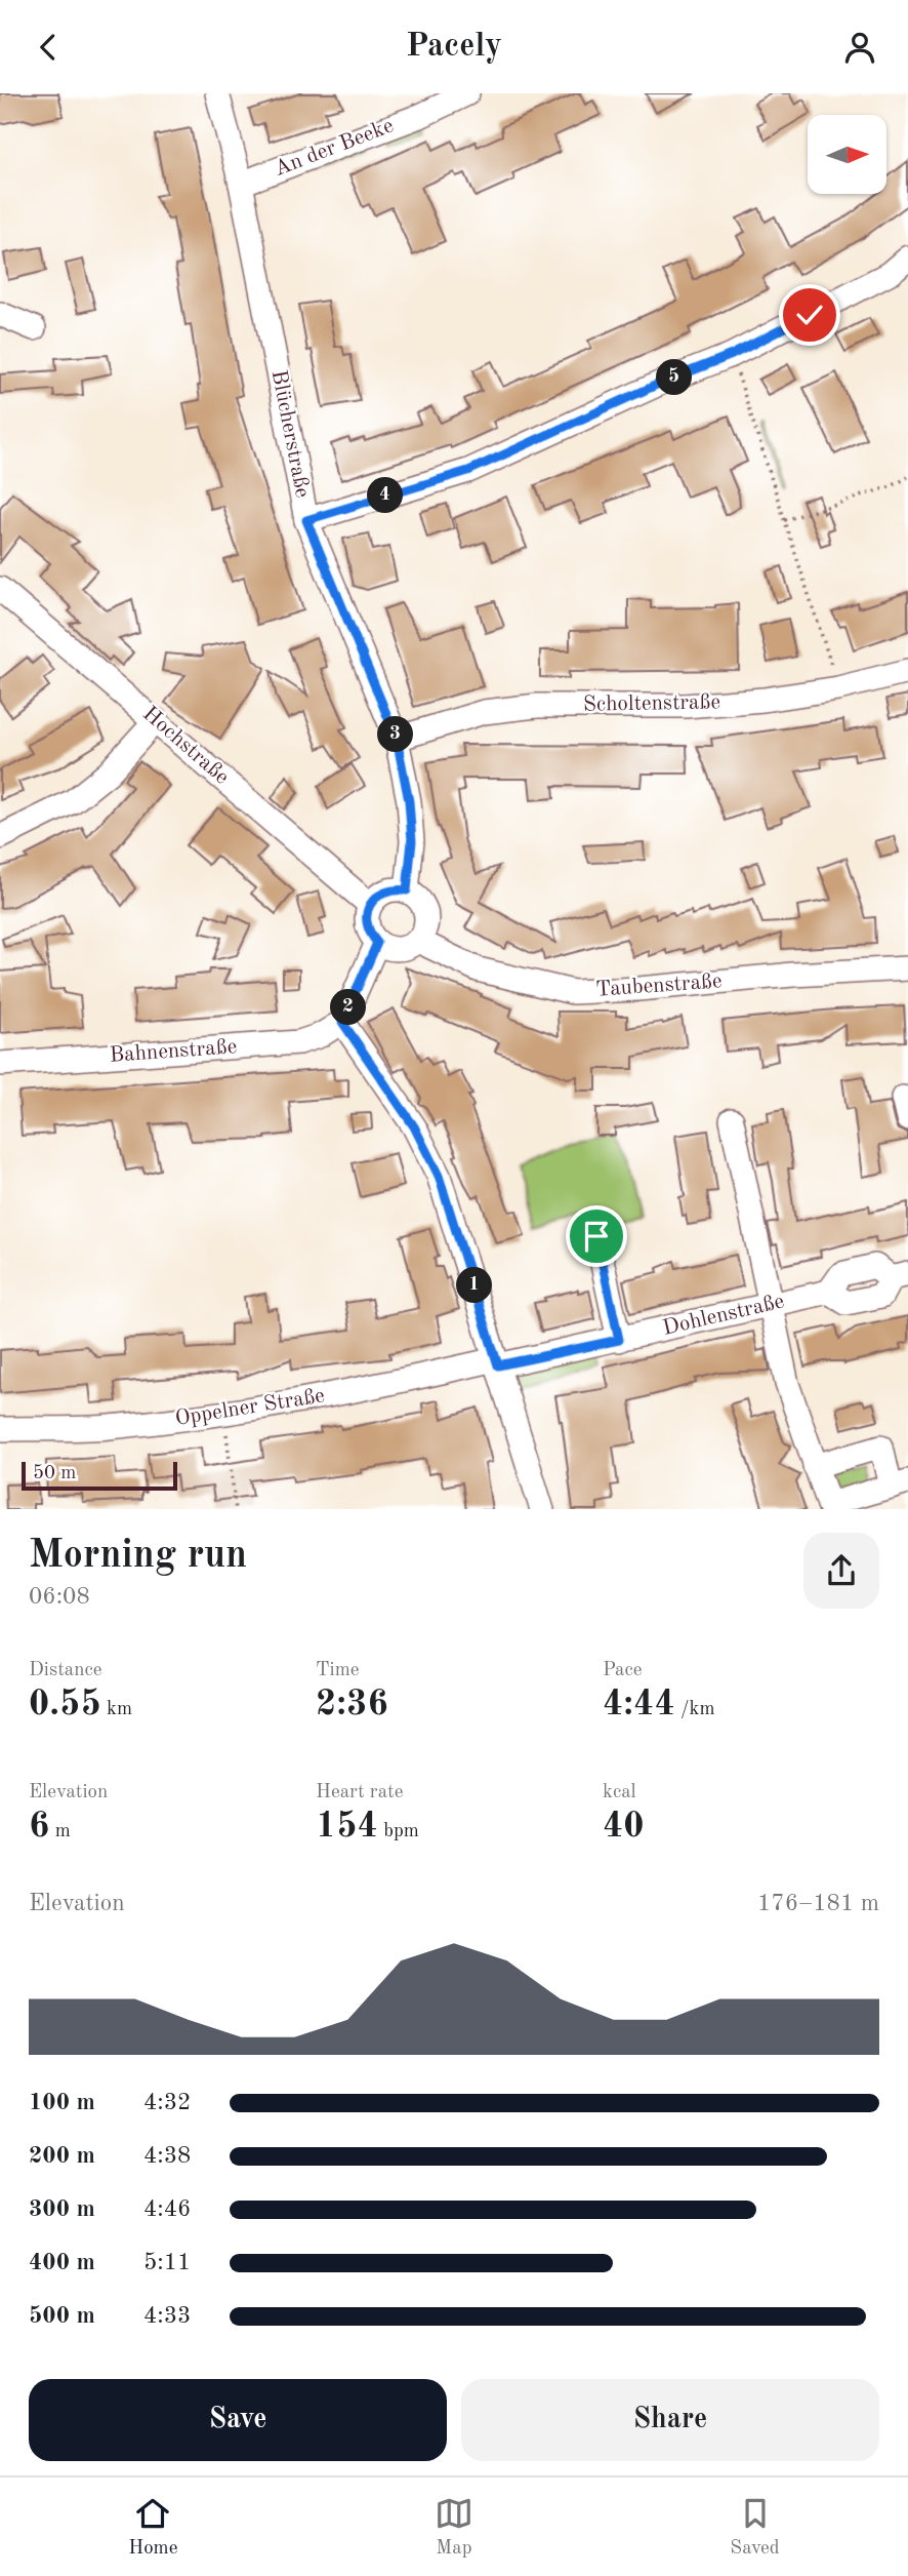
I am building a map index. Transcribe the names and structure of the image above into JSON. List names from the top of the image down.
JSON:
{
  "streets": {
    "street": [
      "An der Beeke",
      "Blücherstraße",
      "Scholtenstraße",
      "Hochstraße",
      "Taubenstraße",
      "Bahnenstraße",
      "Dohlenstraße",
      "Oppelner Straße"
    ]
  },
  "crossings": [
    ["An der Beeke", "Blücherstraße"],
    ["Blücherstraße", "Scholtenstraße"],
    ["Blücherstraße", "Hochstraße"],
    ["Blücherstraße", "Taubenstraße"],
    ["Hochstraße", "Taubenstraße"],
    ["Dohlenstraße", "Oppelner Straße"]
  ],
  "scale_bar": "50 m",
  "north": "right",
  "page": {
    "header": "Pacely",
    "pins": [
      "5",
      "4",
      "3",
      "2",
      "1"
    ],
    "scale": "50 m",
    "heading": ["Morning run", "06:08"],
    "stats": [
      ["Distance", "0.55 km"],
      ["Time", "2:36"],
      ["Pace", "4:44 /km"],
      ["Elevation", "6 m"],
      ["Heart rate", "154 bpm"],
      ["kcal", "40"]
    ],
    "chart": ["Elevation", "176–181 m"],
    "list": [
      {
        "name": "100 m",
        "note": "4:32"
      },
      {
        "name": "200 m",
        "note": "4:38"
      },
      {
        "name": "300 m",
        "note": "4:46"
      },
      {
        "name": "400 m",
        "note": "5:11"
      },
      {
        "name": "500 m",
        "note": "4:33"
      }
    ],
    "buttons": ["Save", "Share"],
    "tabs": ["Home", "Map", "Saved"]
  }
}
